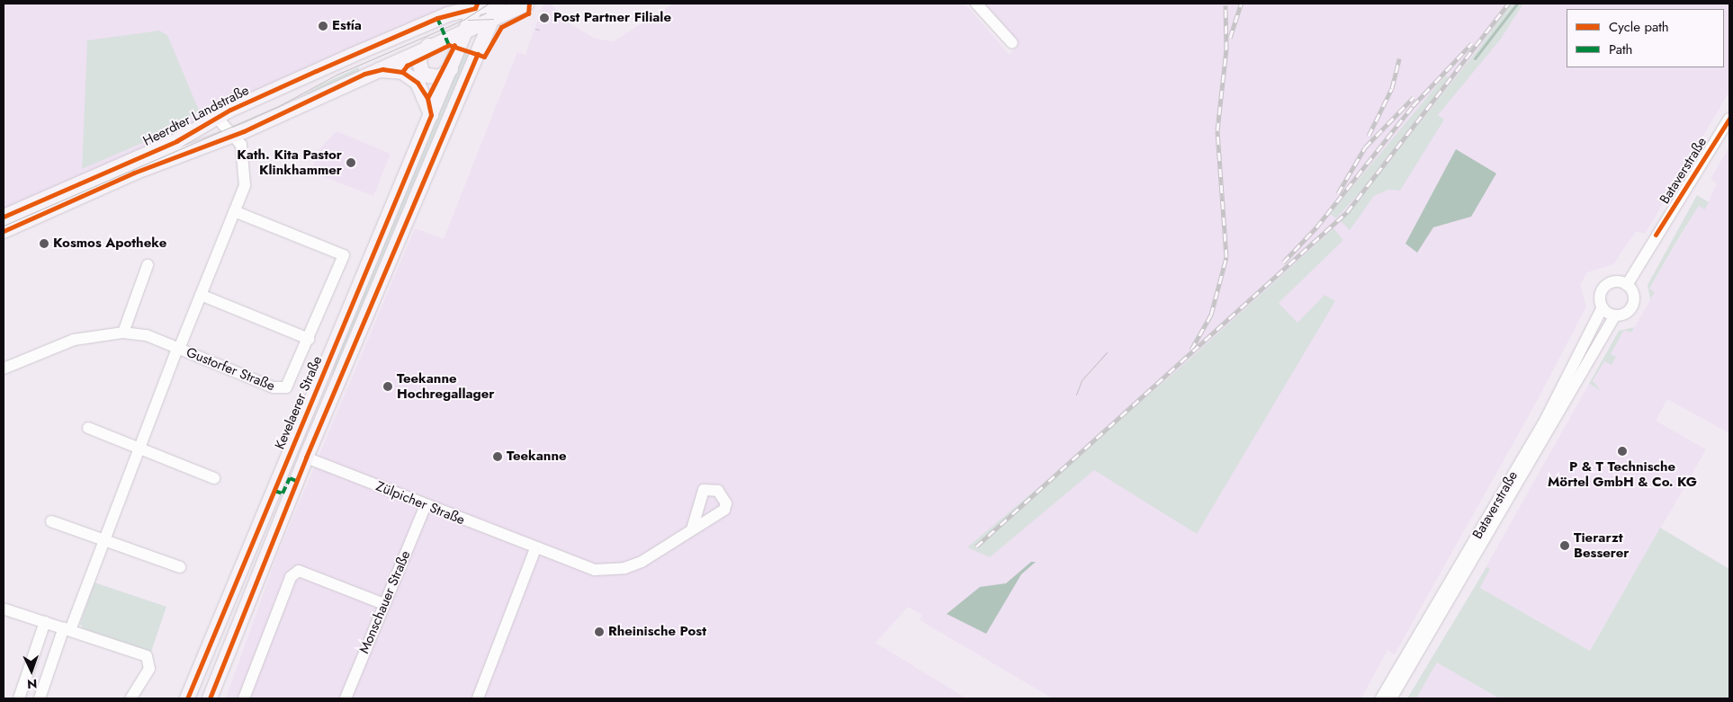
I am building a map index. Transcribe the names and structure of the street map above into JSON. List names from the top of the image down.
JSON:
{
  "streets": {
    "main road": ["Heerdter Landstraße", "Kevelaerer Straße"],
    "street": [
      "Bataverstraße",
      "Gustorfer Straße",
      "Zülpicher Straße",
      "Monschauer Straße"
    ]
  },
  "crossings": [
    ["Heerdter Landstraße", "Kevelaerer Straße"],
    ["Kevelaerer Straße", "Zülpicher Straße"],
    ["Zülpicher Straße", "Monschauer Straße"]
  ],
  "places": [
    "Post Partner Filiale",
    "Estía",
    "Kath. Kita Pastor Klinkhammer",
    "Kosmos Apotheke",
    "Teekanne Hochregallager",
    "P & T Technische Mörtel GmbH & Co. KG",
    "Teekanne",
    "Tierarzt Besserer",
    "Rheinische Post"
  ],
  "legend": ["Cycle path", "Path"],
  "north": "bottom"
}
